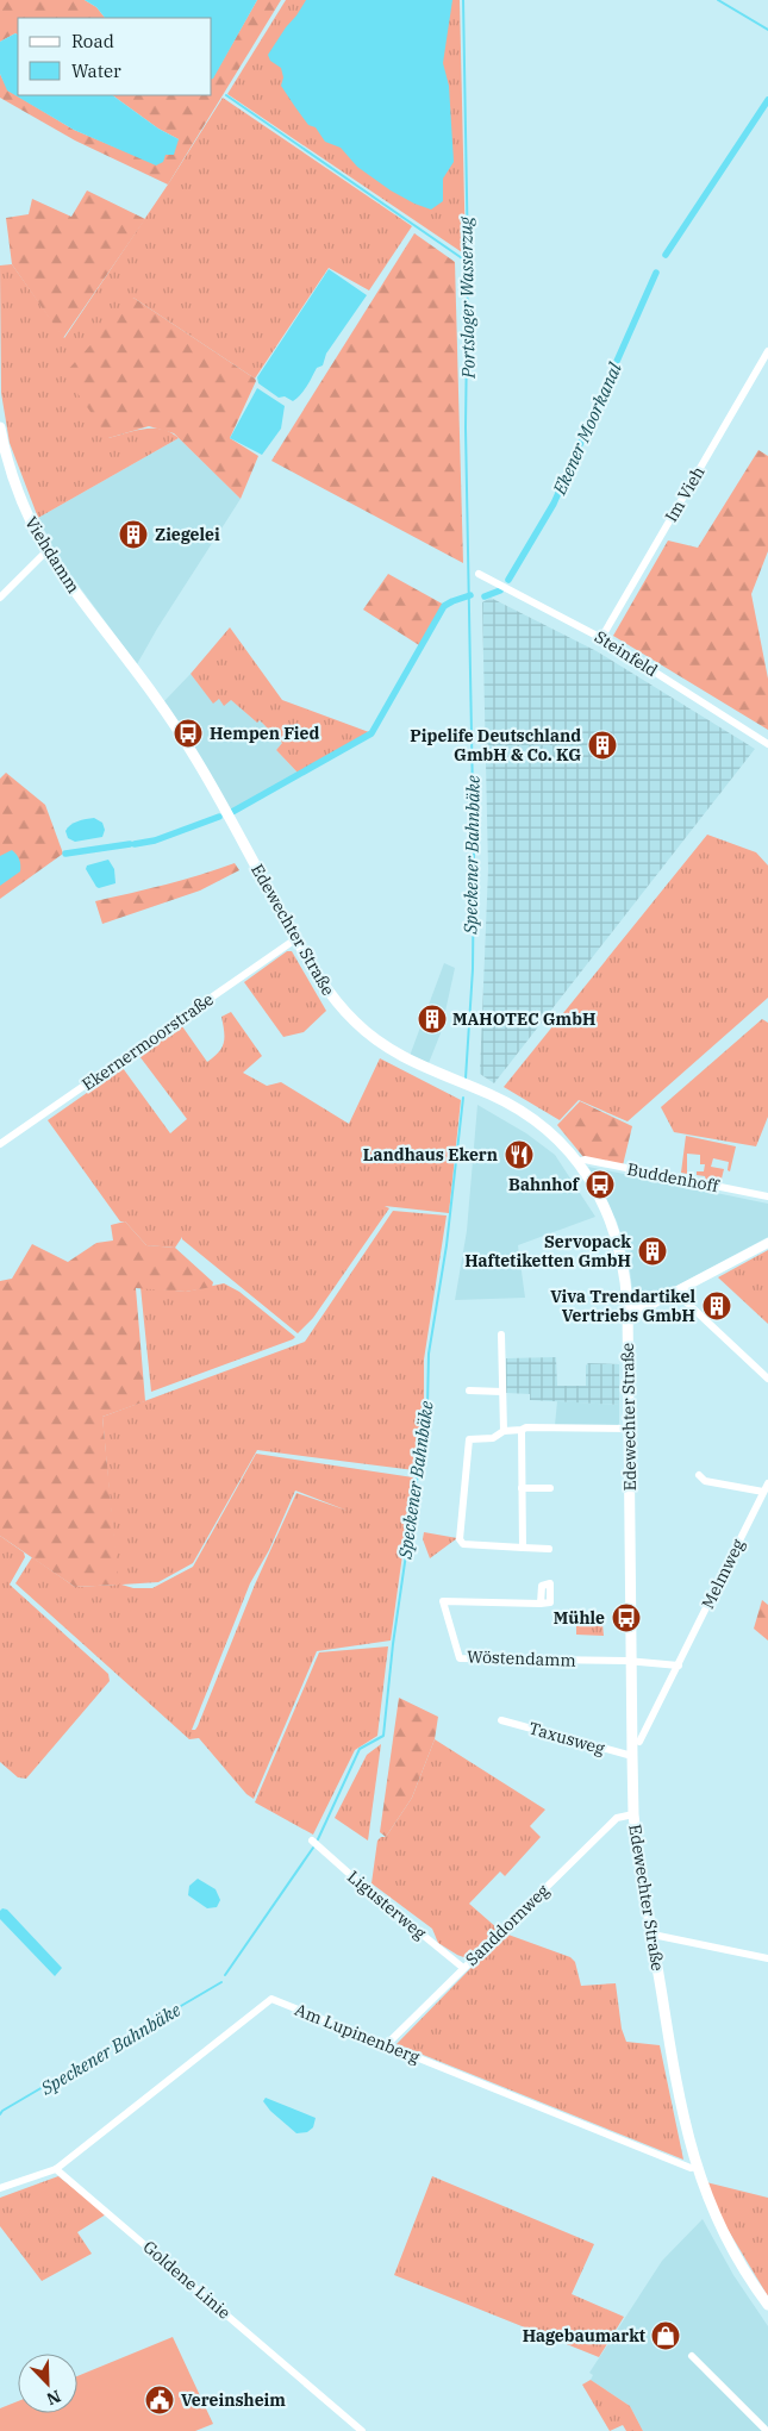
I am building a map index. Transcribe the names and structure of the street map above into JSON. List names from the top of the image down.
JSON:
{
  "streets": {
    "main road": ["Viehdamm", "Edewechter Straße"],
    "street": [
      "Im Vieh",
      "Steinfeld",
      "Ekernermoorstraße",
      "Buddenhoff",
      "Melmweg",
      "Wöstendamm",
      "Taxusweg",
      "Ligusterweg",
      "Sanddornweg",
      "Am Lupinenberg",
      "Goldene Linie"
    ]
  },
  "crossings": [
    ["Im Vieh", "Steinfeld"],
    ["Viehdamm", "Edewechter Straße"],
    ["Edewechter Straße", "Ekernermoorstraße"],
    ["Edewechter Straße", "Buddenhoff"],
    ["Edewechter Straße", "Wöstendamm"],
    ["Edewechter Straße", "Taxusweg"],
    ["Edewechter Straße", "Sanddornweg"],
    ["Edewechter Straße", "Am Lupinenberg"],
    ["Ligusterweg", "Sanddornweg"],
    ["Sanddornweg", "Am Lupinenberg"],
    ["Am Lupinenberg", "Goldene Linie"]
  ],
  "water": ["Portsloger Wasserzug", "Ekener Moorkanal", "Speckener Bahnbäke"],
  "places": {
    "building": [
      "Ziegelei",
      "Pipelife Deutschland GmbH & Co. KG",
      "MAHOTEC GmbH",
      "Servopack Haftetiketten GmbH",
      "Viva Trendartikel Vertriebs GmbH"
    ],
    "bus stop": ["Hempen Fied", "Bahnhof", "Mühle"],
    "restaurant": ["Landhaus Ekern"],
    "shop": ["Hagebaumarkt"],
    "public building": ["Vereinsheim"]
  },
  "legend": ["Road", "Water"],
  "north": "bottom right"
}
